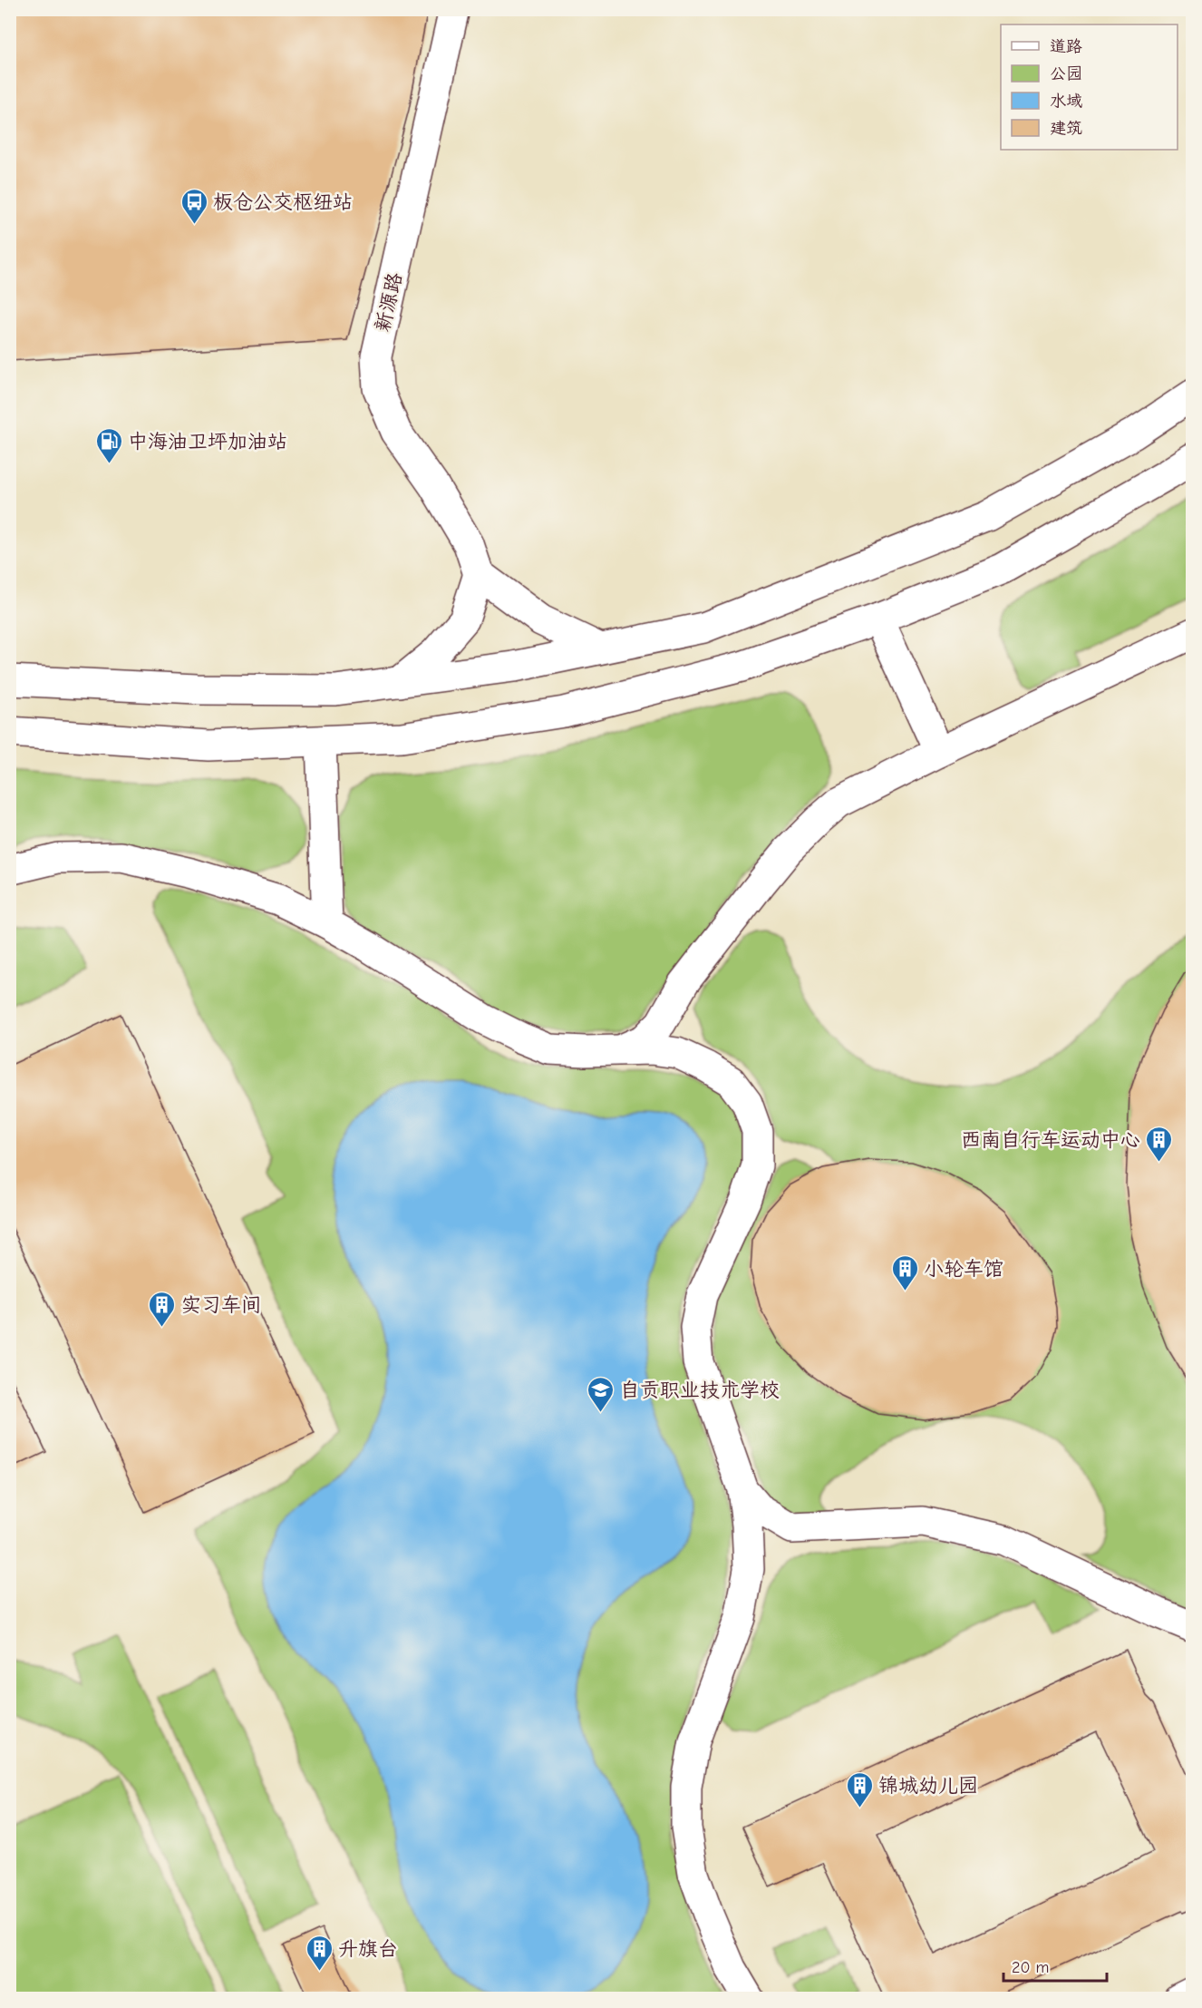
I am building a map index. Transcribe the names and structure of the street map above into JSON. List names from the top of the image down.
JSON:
{
  "streets": {
    "main road": ["新源路"]
  },
  "places": {
    "bus stop": ["板仓公交枢纽站"],
    "fuel station": ["中海油卫坪加油站"],
    "building": [
      "西南自行车运动中心",
      "小轮车馆",
      "实习车间",
      "锦城幼儿园",
      "升旗台"
    ],
    "school or university": ["自贡职业技术学校"]
  },
  "legend": [
    "道路",
    "公园",
    "水域",
    "建筑"
  ],
  "scale_bar": "20 m"
}
